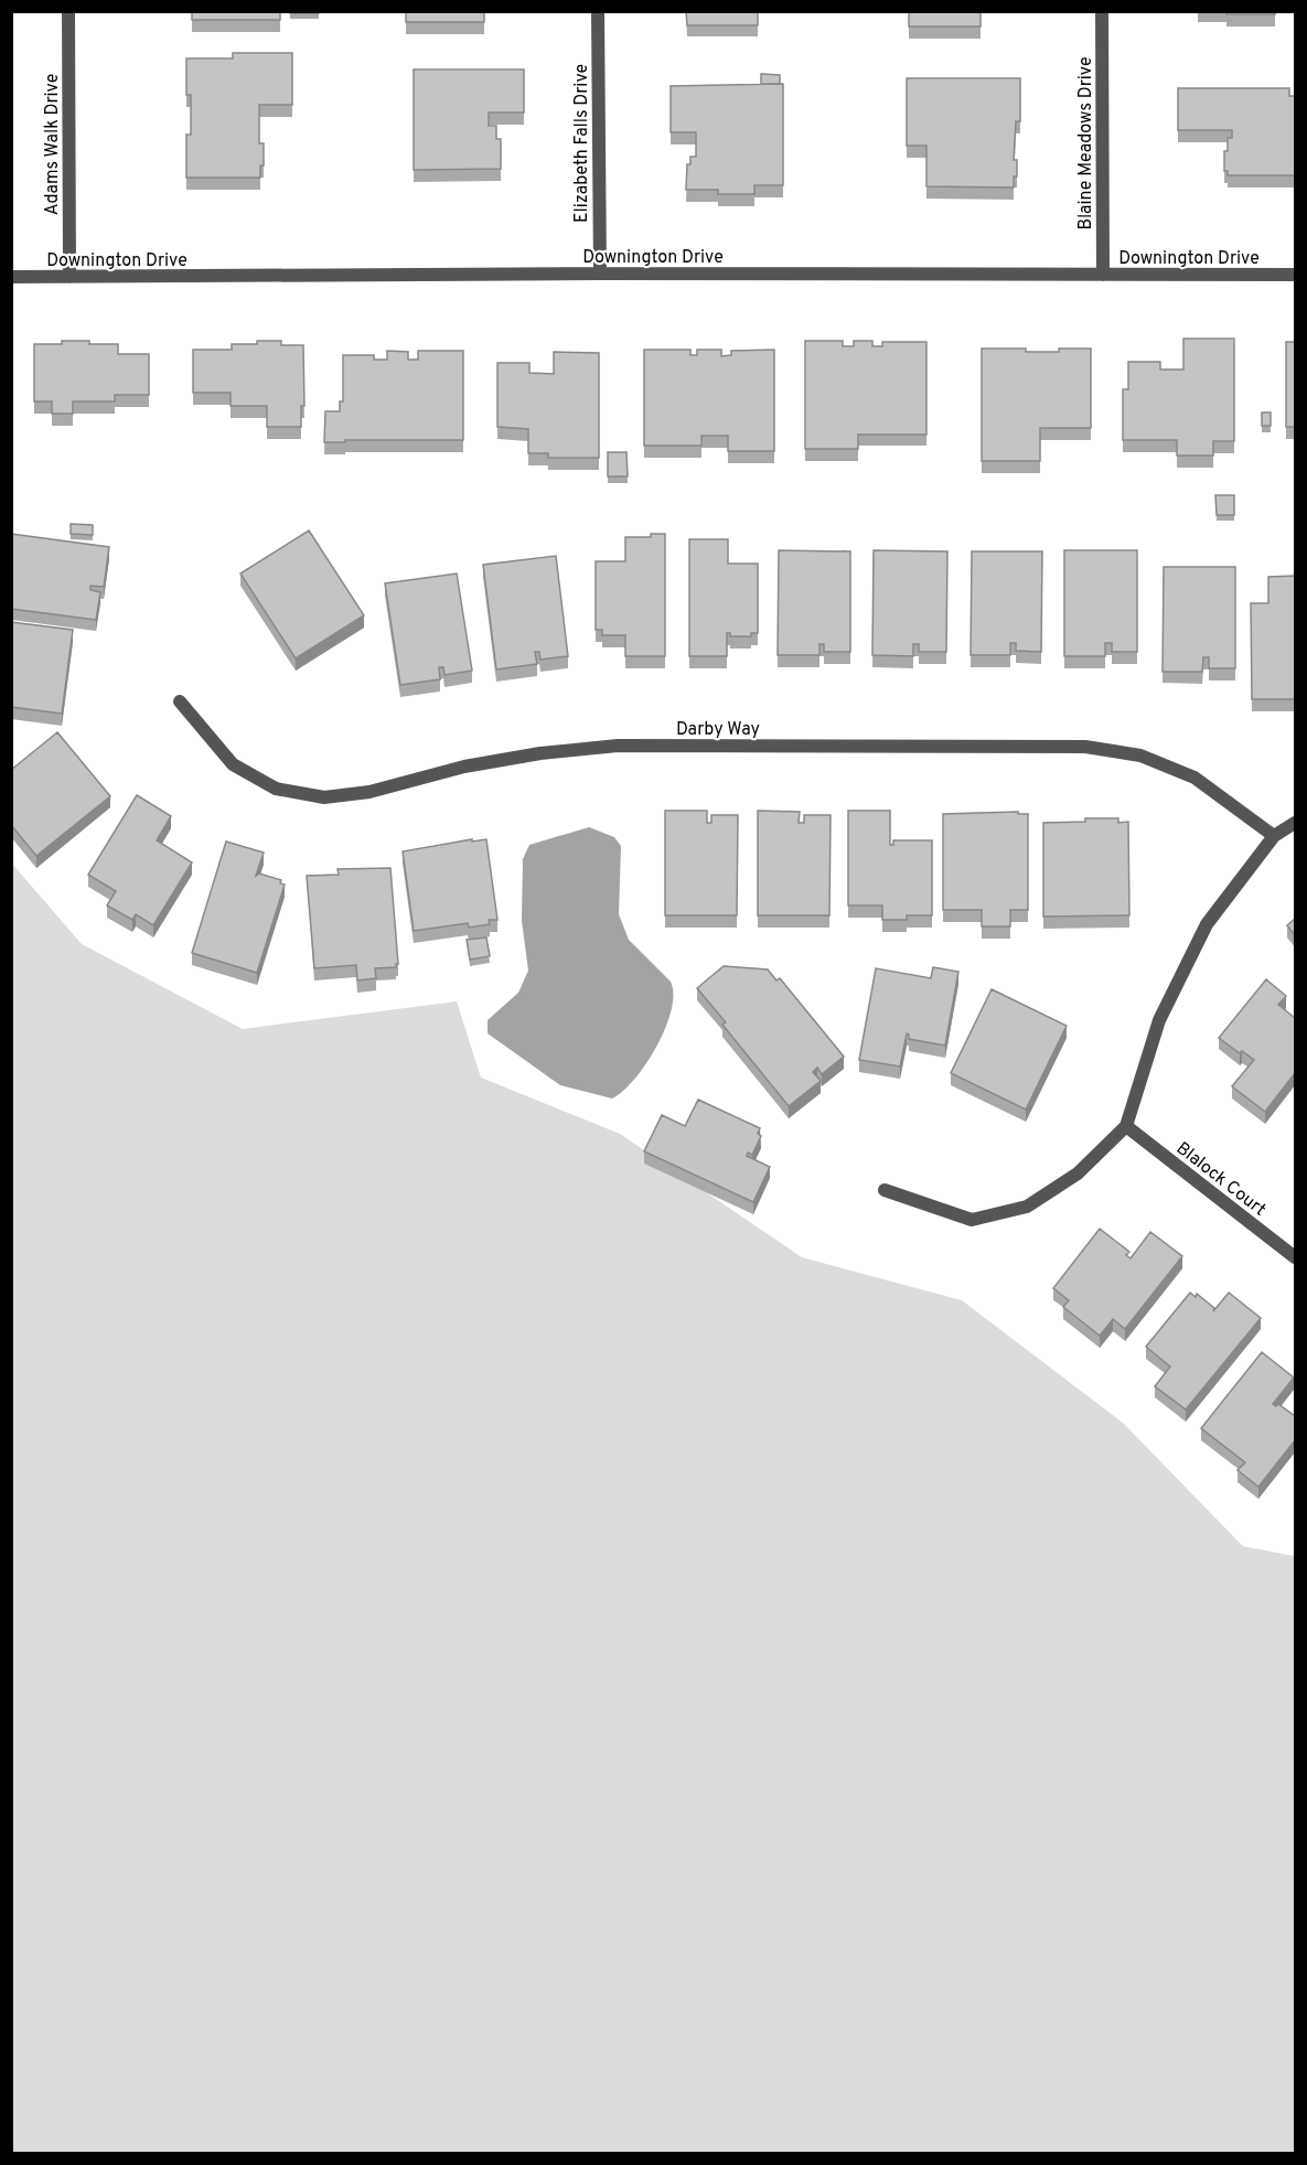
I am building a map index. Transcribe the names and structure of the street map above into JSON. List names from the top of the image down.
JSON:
{
  "streets": {
    "street": [
      "Elizabeth Falls Drive",
      "Blaine Meadows Drive",
      "Adams Walk Drive",
      "Downington Drive",
      "Darby Way",
      "Blalock Court"
    ]
  },
  "crossings": [
    ["Elizabeth Falls Drive", "Downington Drive"],
    ["Blaine Meadows Drive", "Downington Drive"],
    ["Adams Walk Drive", "Downington Drive"]
  ]
}
